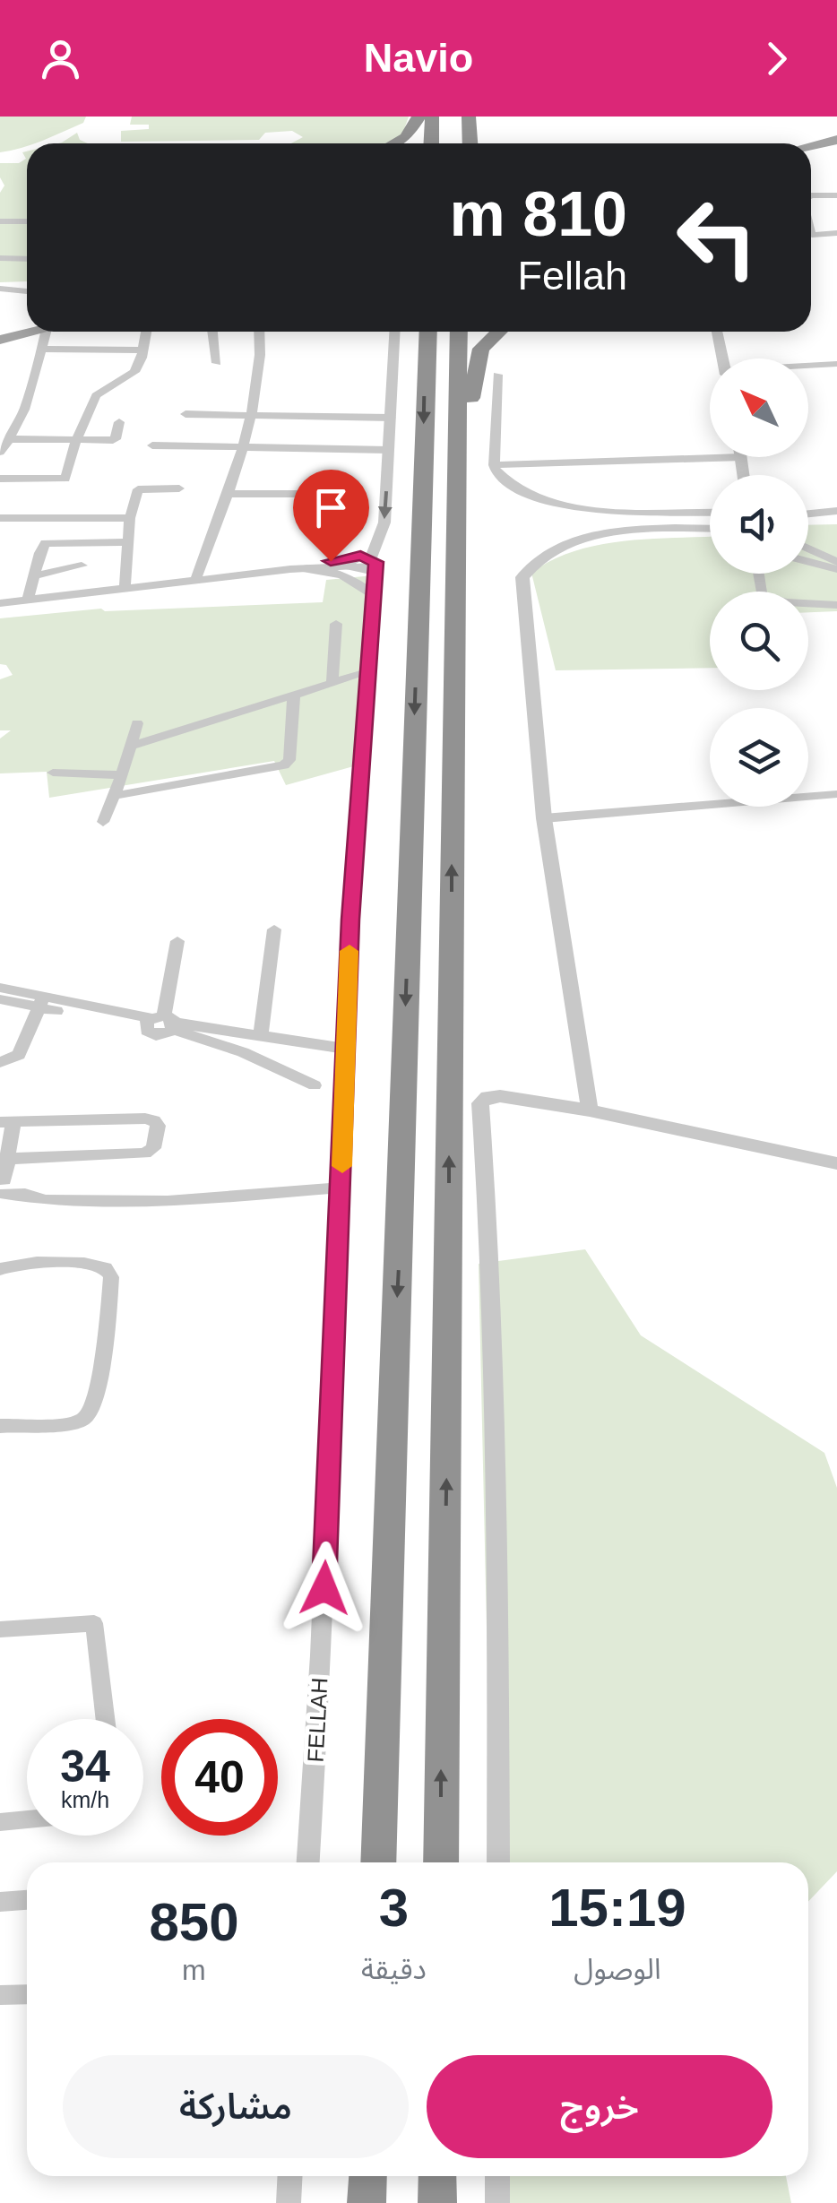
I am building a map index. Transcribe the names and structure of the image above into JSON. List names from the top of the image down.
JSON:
{
  "streets": {
    "street": ["FELLAH"]
  },
  "north": "top left",
  "page": {
    "header": "Navio",
    "turn": ["810 m", "Fellah"],
    "speed": "34 km/h",
    "limit": "40",
    "eta": [
      "15:19",
      "الوصول",
      "3",
      "دقيقة",
      "850",
      "m"
    ],
    "buttons": ["خروج", "مشاركة"]
  }
}
